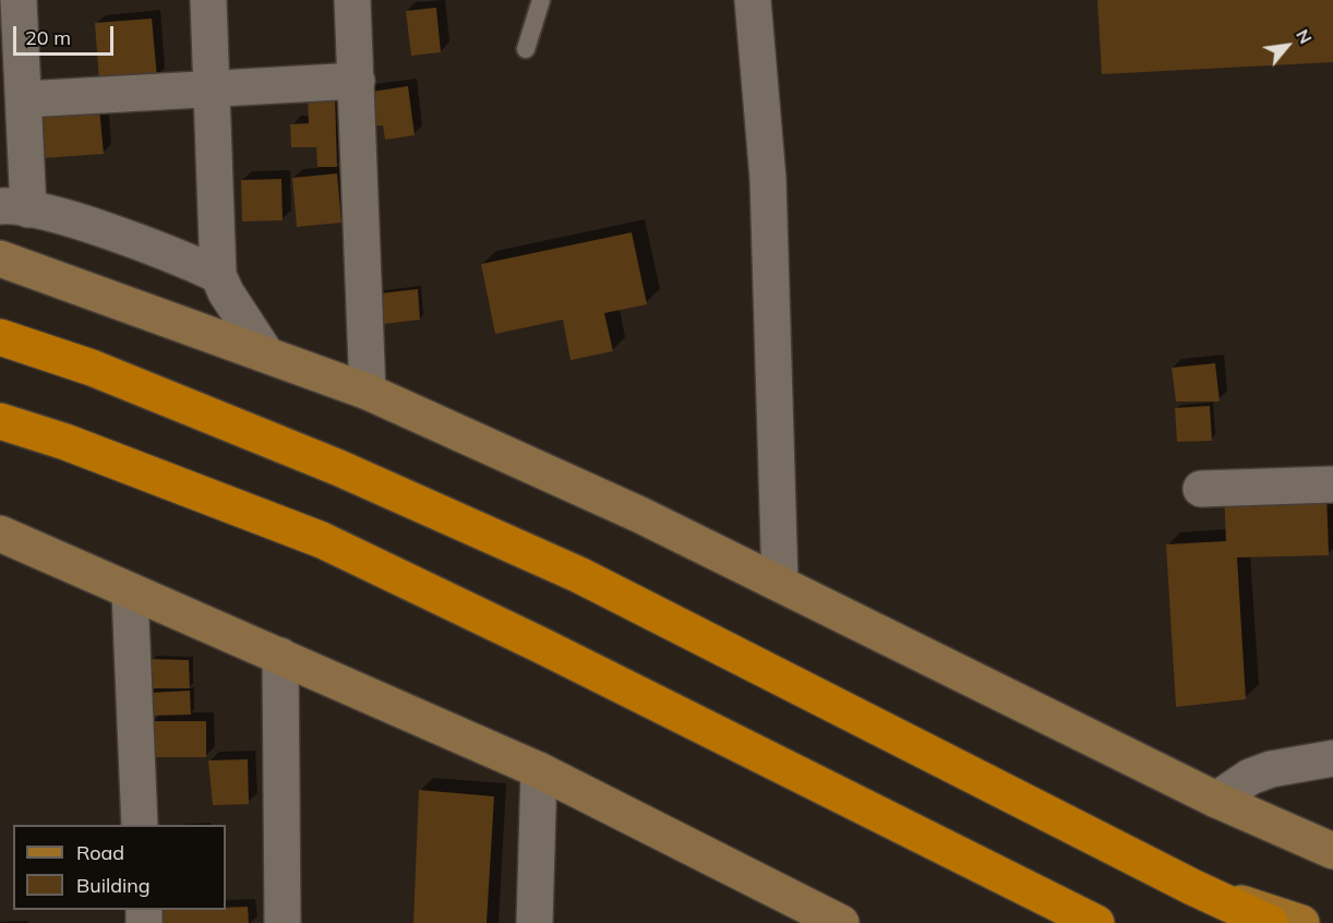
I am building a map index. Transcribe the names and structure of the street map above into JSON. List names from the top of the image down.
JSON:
{
  "legend": ["Road", "Building"],
  "scale_bar": "20 m",
  "north": "top right"
}
